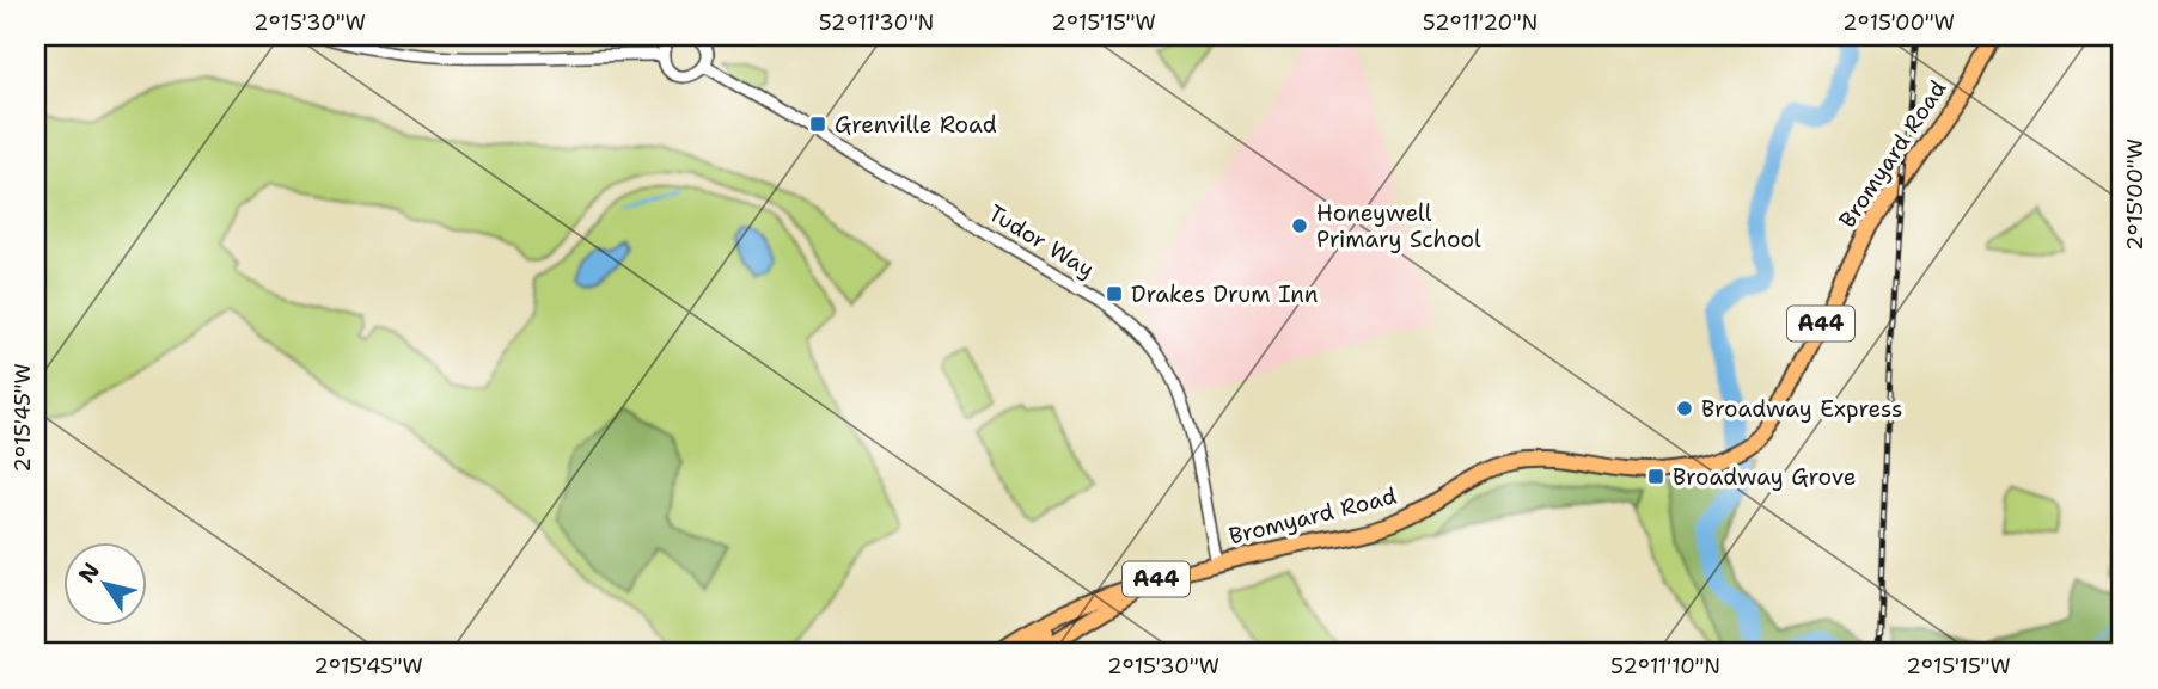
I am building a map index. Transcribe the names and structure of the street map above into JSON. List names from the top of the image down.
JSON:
{
  "streets": {
    "main road": ["Bromyard Road", "A44"],
    "street": ["Tudor Way"]
  },
  "crossings": [
    ["Bromyard Road", "Tudor Way"]
  ],
  "places": {
    "transit": ["Grenville Road", "Drakes Drum Inn", "Broadway Grove"],
    "other": ["Honeywell Primary School", "Broadway Express"]
  },
  "north": "top left",
  "coordinates": [
    "2°15'30\"W",
    "52°11'30\"N",
    "2°15'15\"W",
    "52°11'20\"N",
    "2°15'00\"W",
    "2°15'45\"W",
    "52°11'10\"N"
  ]
}
